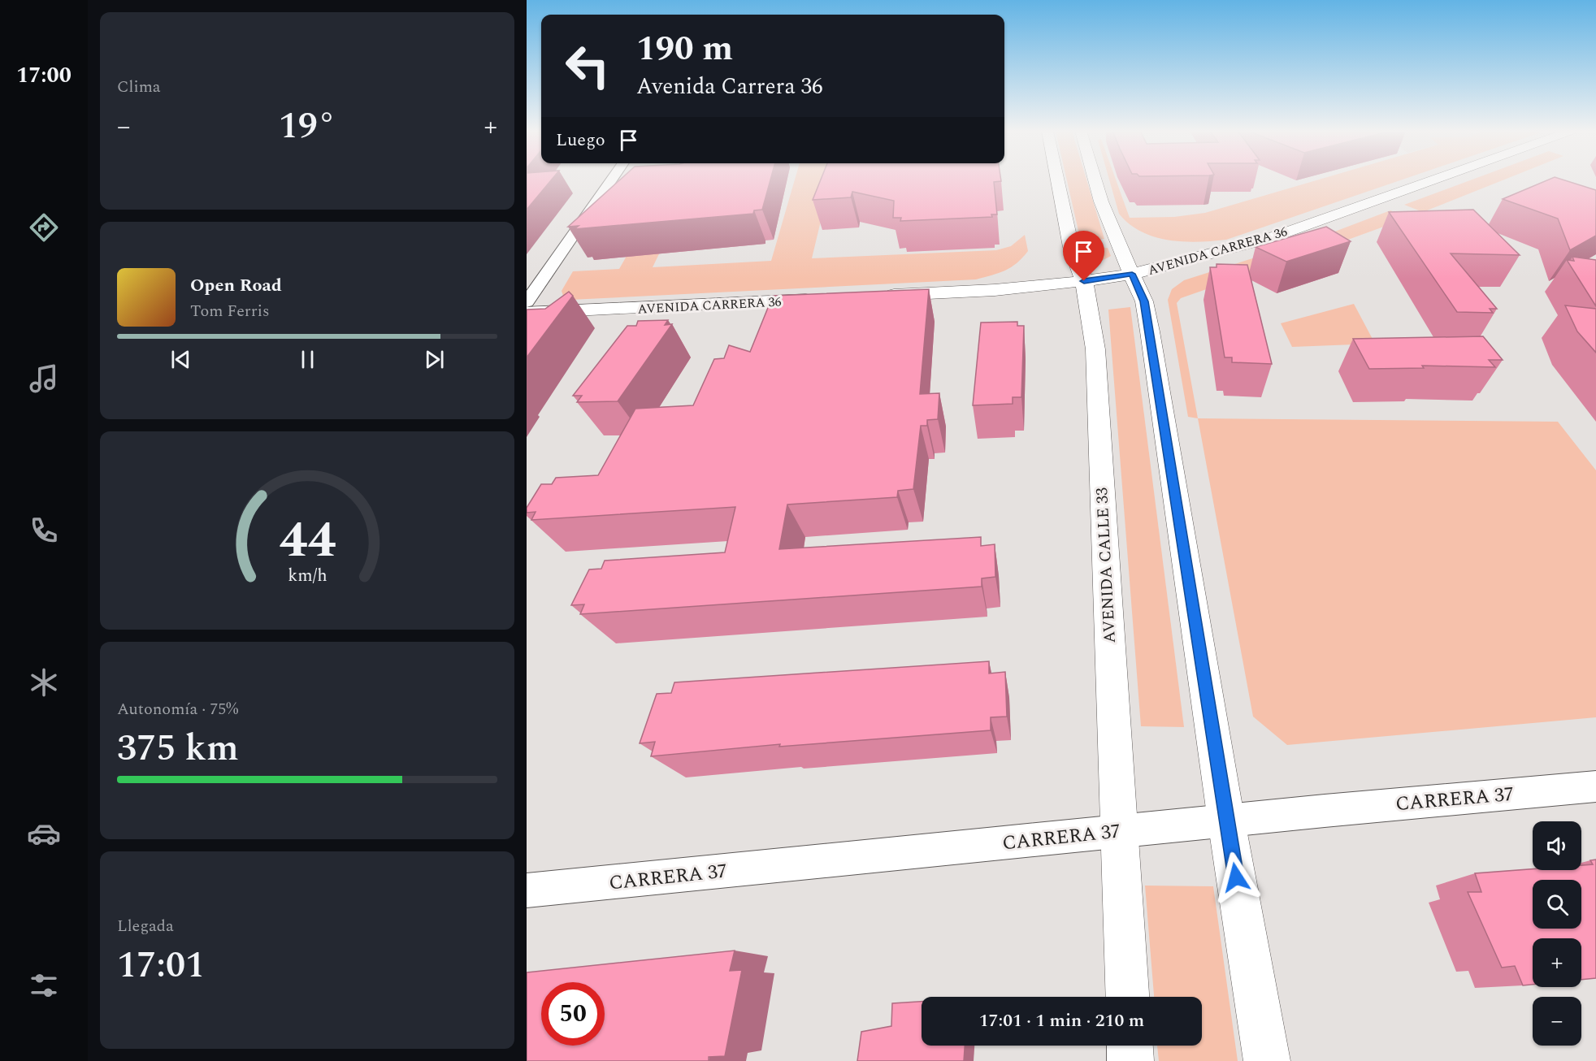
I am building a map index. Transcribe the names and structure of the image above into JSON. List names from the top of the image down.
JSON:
{
  "streets": {
    "main road": ["AVENIDA CARRERA 36", "AVENIDA CALLE 33"],
    "street": ["CARRERA 37"]
  },
  "crossings": [
    ["AVENIDA CARRERA 36", "AVENIDA CALLE 33"],
    ["AVENIDA CALLE 33", "CARRERA 37"]
  ],
  "page": {
    "tabs": "17:00",
    "tile": [
      "Clima",
      ["Autonomía · 75%", "375 km"],
      ["Llegada", "17:01"]
    ],
    "turn": ["190 m", "Avenida Carrera 36"],
    "heat": ["−", "19°", "+"],
    "then": "Luego",
    "song": ["Open Road", "Tom Ferris"],
    "map_buttons": ["+", "−"],
    "limit": "50",
    "trip": "17:01 · 1 min · 210 m",
    "gauge": ["44", "km/h"]
  }
}
